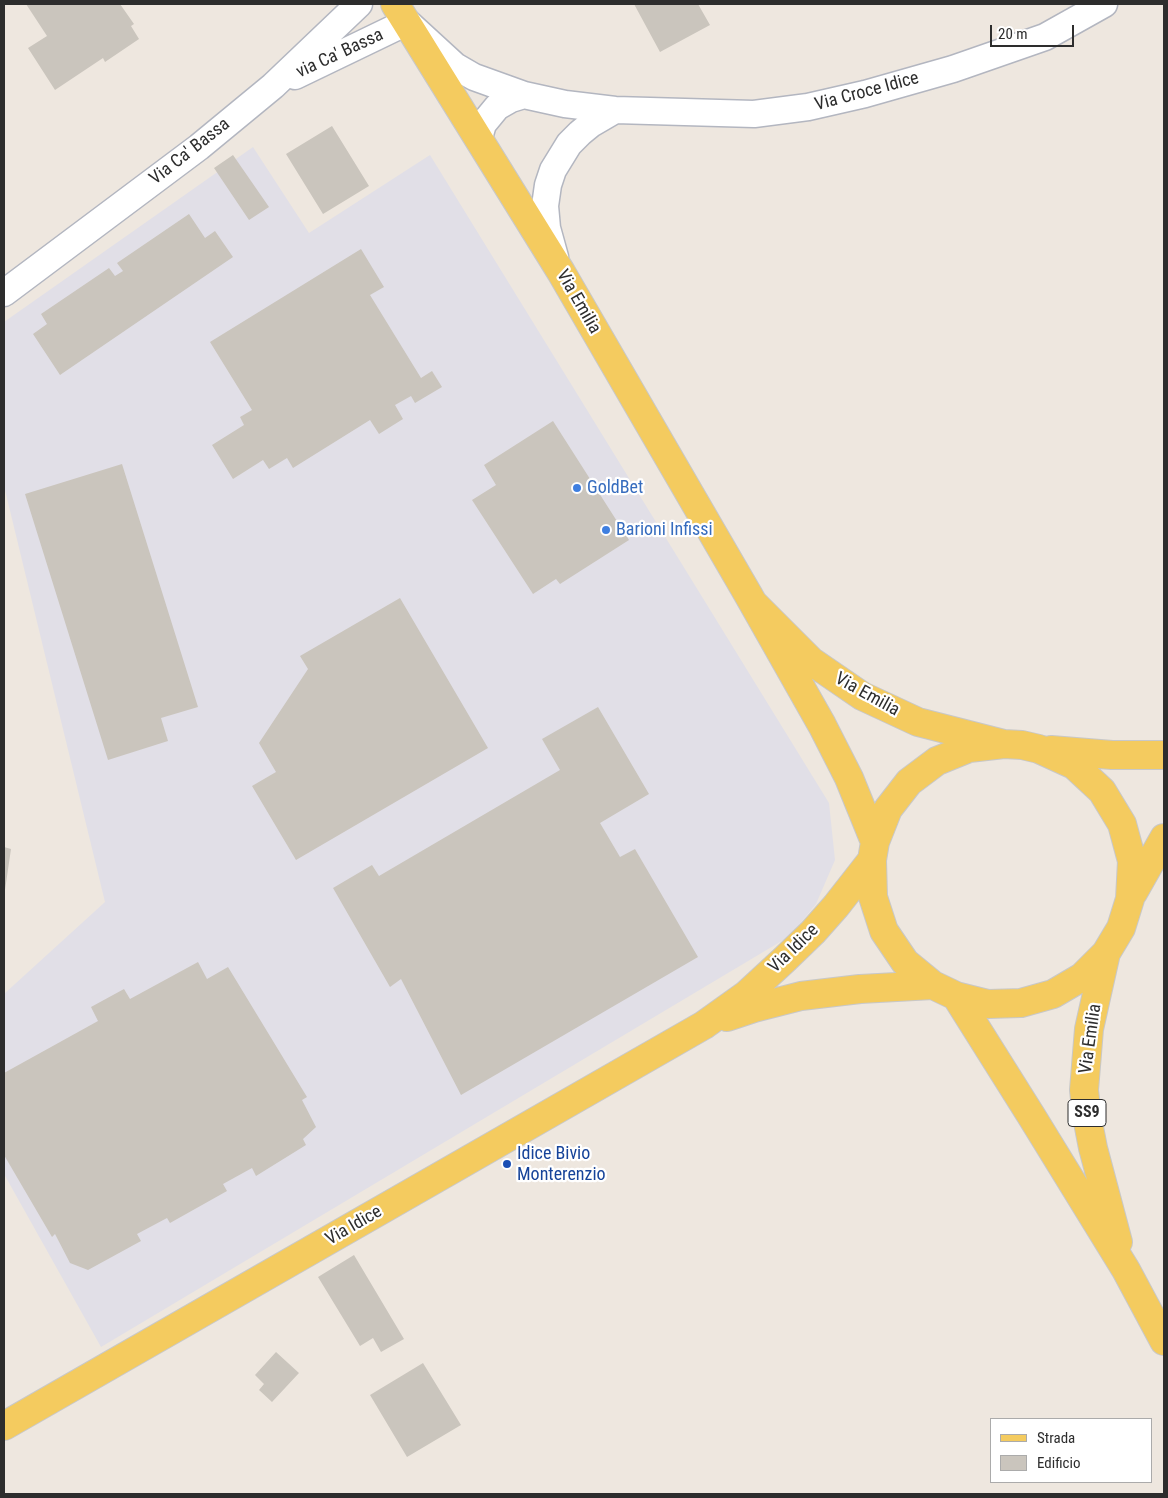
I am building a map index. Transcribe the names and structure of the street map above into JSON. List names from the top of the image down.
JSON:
{
  "streets": {
    "main road": ["Via Emilia", "Via Idice", "SS9"],
    "street": ["via Ca' Bassa", "Via Croce Idice", "Via Ca' Bassa"]
  },
  "crossings": [
    ["via Ca' Bassa", "Via Croce Idice"],
    ["via Ca' Bassa", "Via Ca' Bassa"],
    ["via Ca' Bassa", "Via Emilia"],
    ["Via Croce Idice", "Via Emilia"],
    ["Via Emilia", "Via Idice"]
  ],
  "places": ["GoldBet", "Barioni Infissi", "Idice Bivio Monterenzio"],
  "legend": ["Strada", "Edificio"],
  "scale_bar": "20 m"
}
